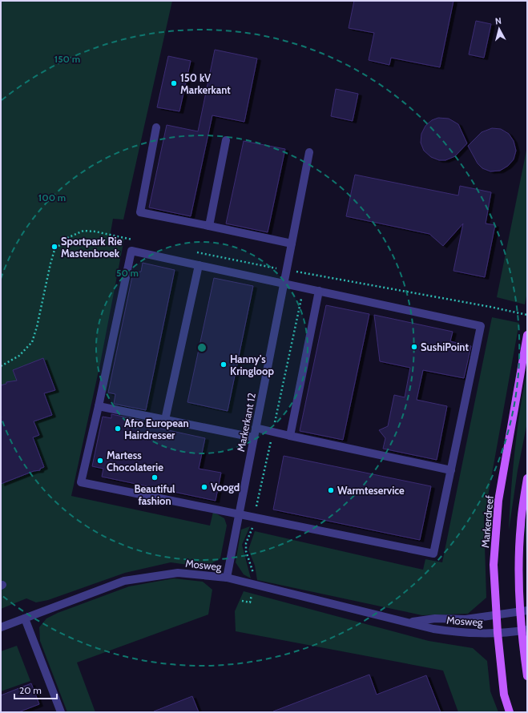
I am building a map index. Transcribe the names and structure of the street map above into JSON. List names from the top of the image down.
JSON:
{
  "streets": {
    "main road": ["Markerdreef"],
    "street": ["Markerkant 12", "Mosweg"]
  },
  "crossings": [
    ["Markerkant 12", "Mosweg"],
    ["Markerdreef", "Mosweg"]
  ],
  "places": [
    "150 kV Markerkant",
    "Sportpark Rie Mastenbroek",
    "SushiPoint",
    "Hanny's Kringloop",
    "Afro European Hairdresser",
    "Martess Chocolaterie",
    "Beautiful fashion",
    "Voogd",
    "Warmteservice"
  ],
  "scale_bar": "20 m",
  "north": "top",
  "rings": ["150 m", "100 m", "50 m"]
}
